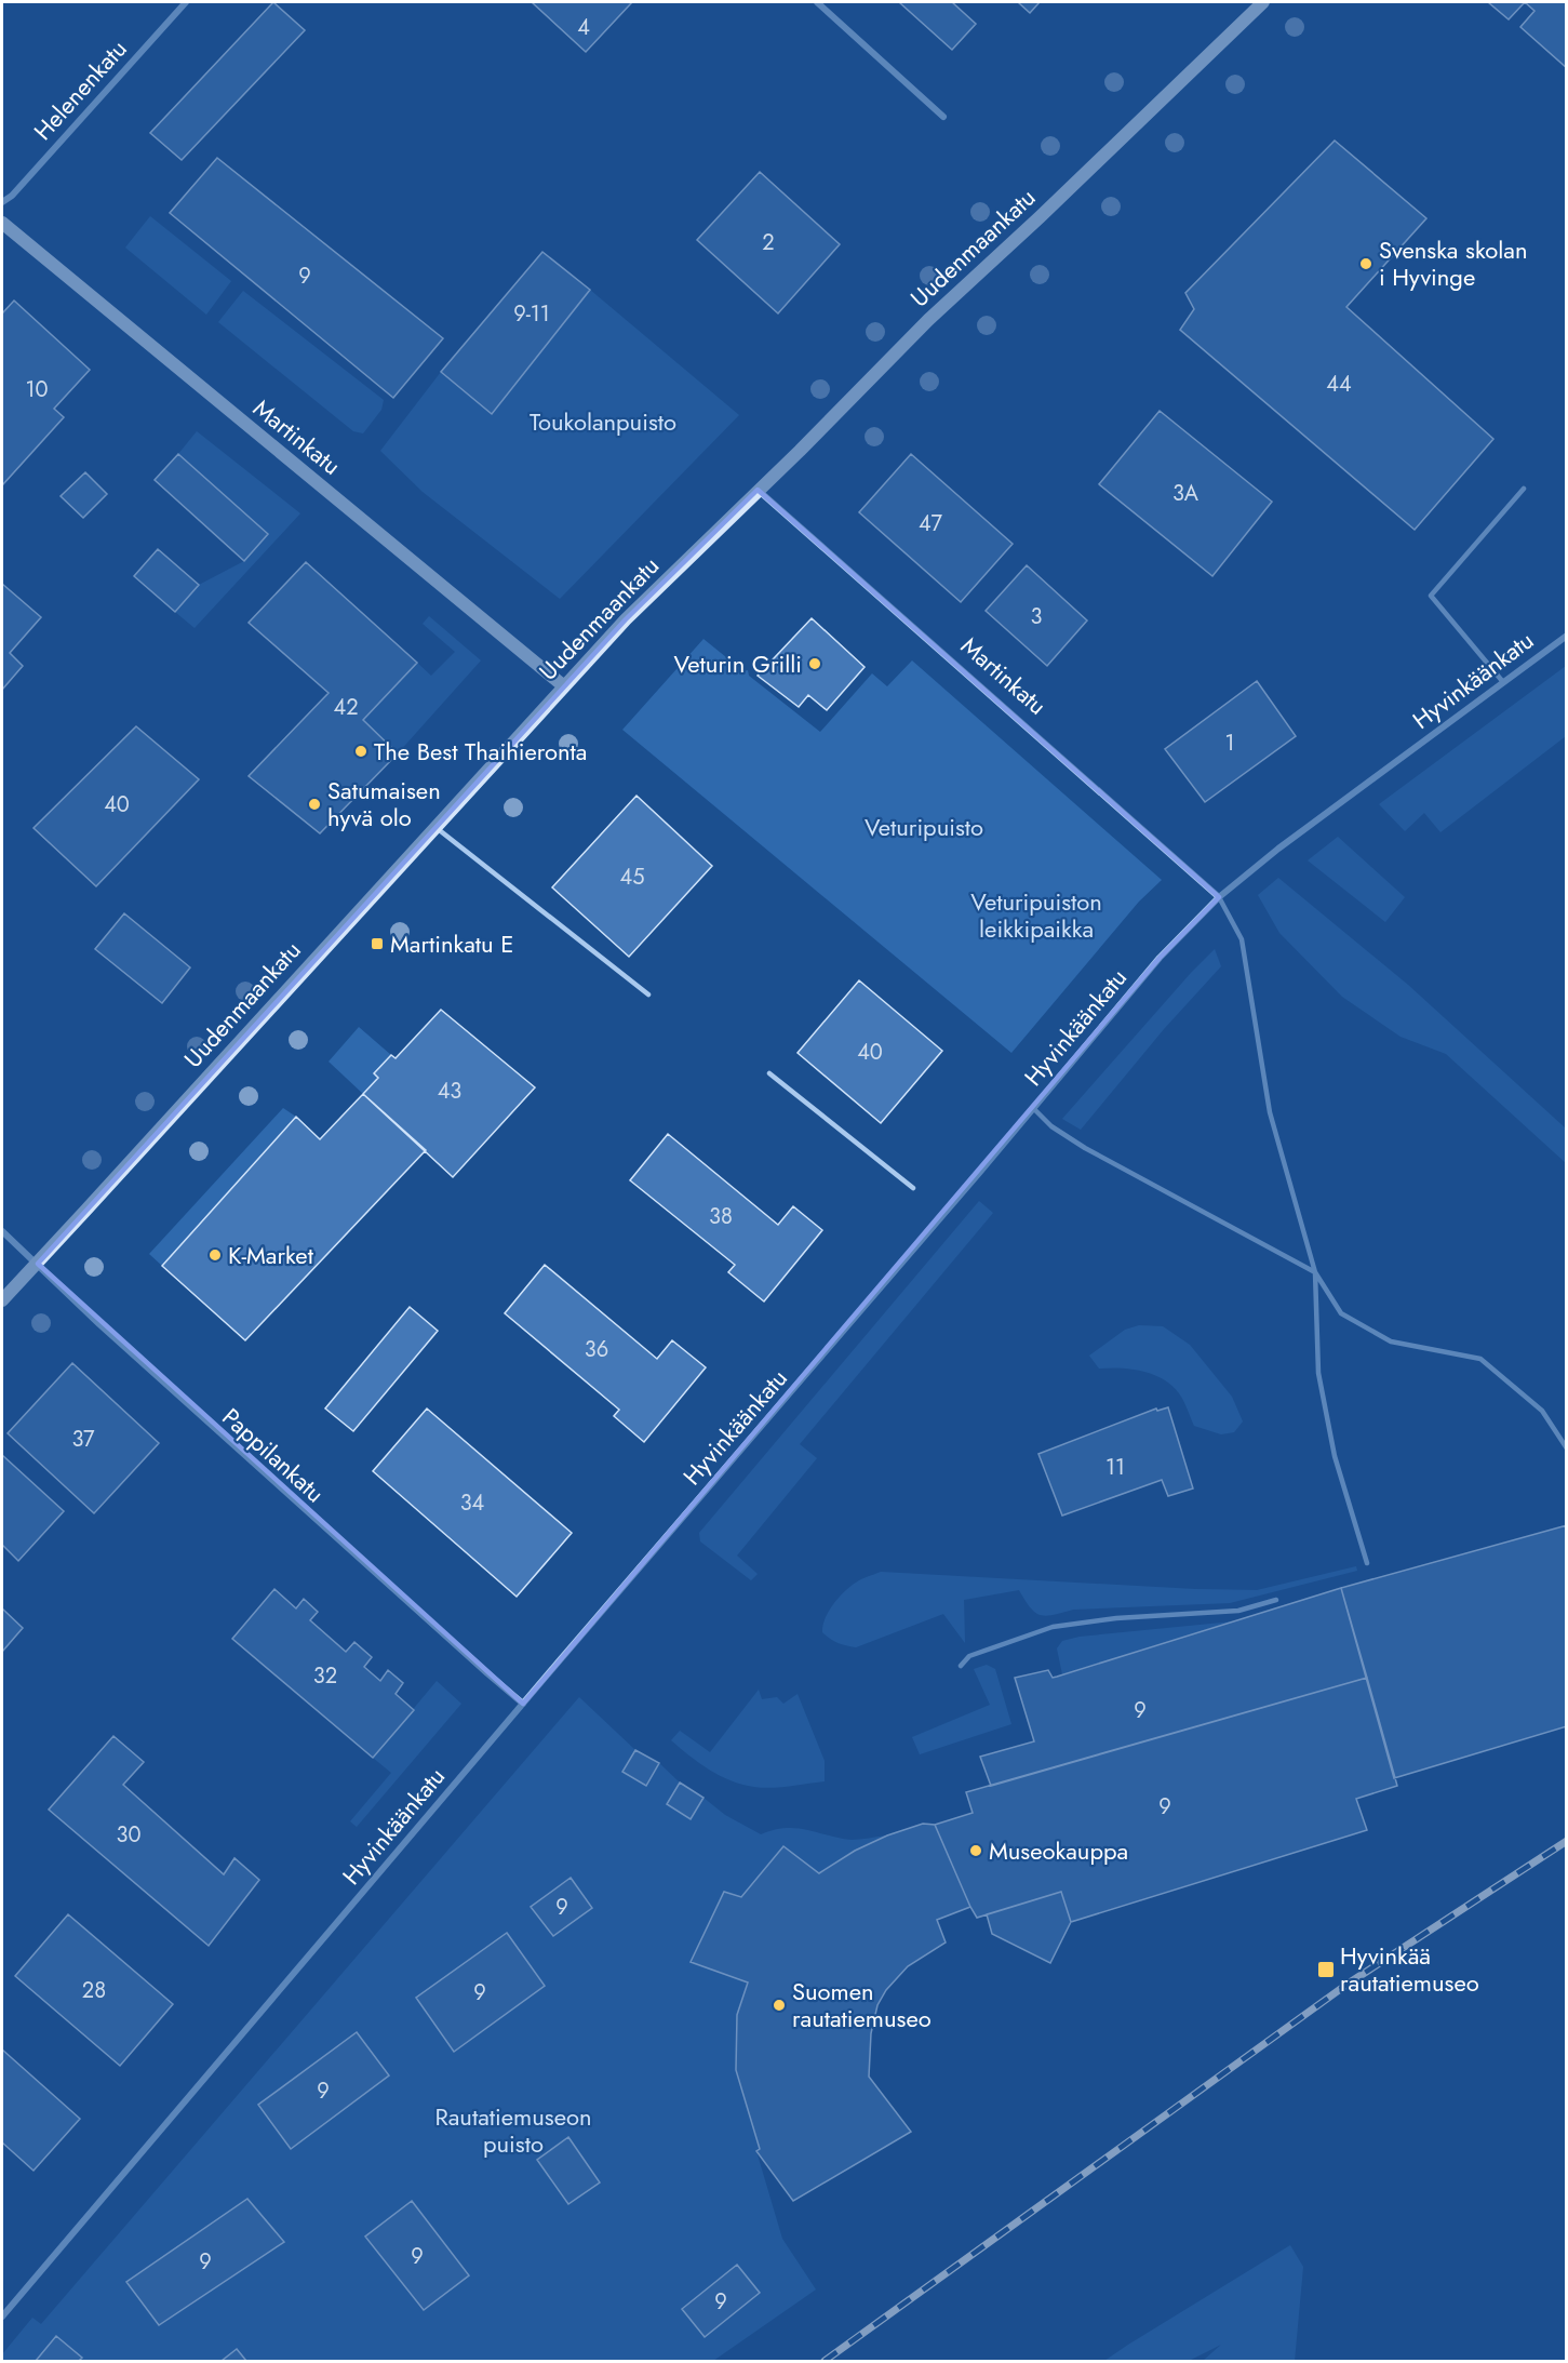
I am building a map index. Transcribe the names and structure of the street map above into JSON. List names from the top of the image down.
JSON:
{
  "streets": {
    "main road": ["Uudenmaankatu", "Martinkatu"],
    "street": ["Helenenkatu", "Hyvinkäänkatu", "Pappilankatu"]
  },
  "crossings": [
    ["Uudenmaankatu", "Martinkatu"],
    ["Uudenmaankatu", "Pappilankatu"],
    ["Martinkatu", "Hyvinkäänkatu"],
    ["Hyvinkäänkatu", "Pappilankatu"]
  ],
  "parks": [
    "Toukolanpuisto",
    "Veturipuisto",
    "Veturipuiston leikkipaikka",
    "Rautatiemuseon puisto"
  ],
  "places": {
    "other": [
      "Svenska skolan i Hyvinge",
      "Veturin Grilli",
      "The Best Thaihieronta",
      "Satumaisen hyvä olo",
      "K-Market",
      "Museokauppa",
      "Suomen rautatiemuseo"
    ],
    "transit": ["Martinkatu E", "Hyvinkää rautatiemuseo"]
  },
  "house_numbers": [
    "4",
    "2",
    "9",
    "9-11",
    "44",
    "10",
    "3A",
    "47",
    "3",
    "42",
    "1",
    "40",
    "45",
    "40",
    "43",
    "38",
    "36",
    "37",
    "11",
    "34",
    "32",
    "9",
    "9",
    "30",
    "9",
    "28",
    "9",
    "9",
    "9",
    "9",
    "9"
  ]
}
